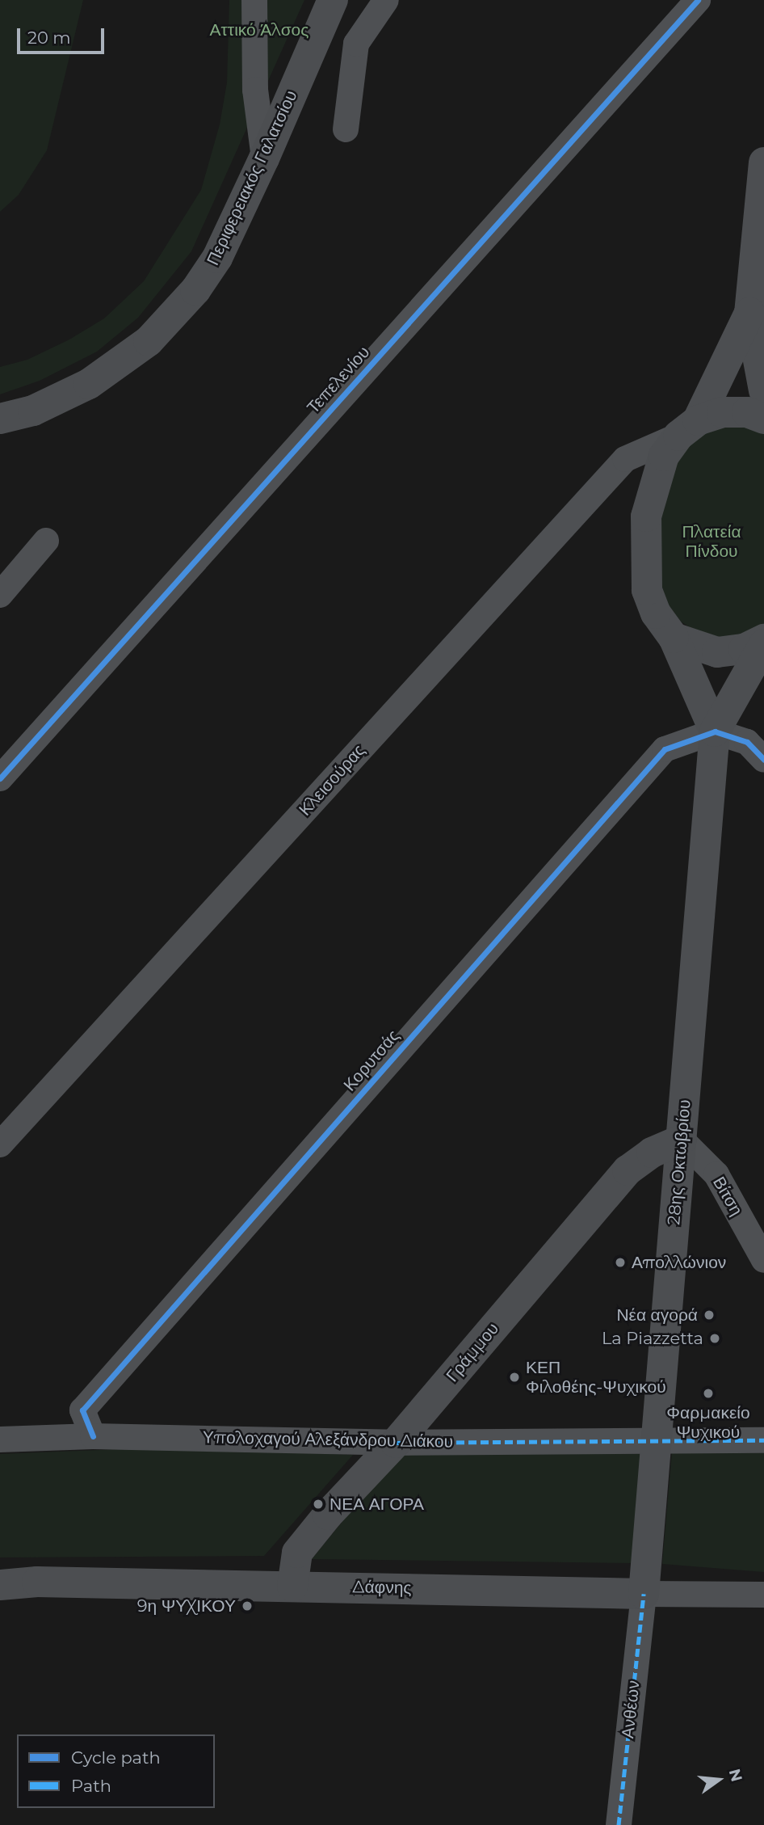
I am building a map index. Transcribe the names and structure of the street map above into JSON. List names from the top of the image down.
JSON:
{
  "streets": {
    "main road": [
      "Περιφερειακός Γαλατσίου",
      "28ης Οκτωβρίου",
      "Γράμμου",
      "Δάφνης"
    ],
    "street": [
      "Τεπελενίου",
      "Κλεισούρας",
      "Κορυτσάς",
      "Βίτση",
      "Υπολοχαγού Αλεξάνδρου Διάκου",
      "Ανθέων"
    ]
  },
  "crossings": [
    ["Κλεισούρας", "28ης Οκτωβρίου"],
    ["Κορυτσάς", "28ης Οκτωβρίου"],
    ["Κορυτσάς", "Υπολοχαγού Αλεξάνδρου Διάκου"],
    ["28ης Οκτωβρίου", "Βίτση"],
    ["28ης Οκτωβρίου", "Γράμμου"],
    ["28ης Οκτωβρίου", "Υπολοχαγού Αλεξάνδρου Διάκου"],
    ["28ης Οκτωβρίου", "Δάφνης"],
    ["28ης Οκτωβρίου", "Ανθέων"],
    ["Βίτση", "Γράμμου"],
    ["Γράμμου", "Υπολοχαγού Αλεξάνδρου Διάκου"],
    ["Γράμμου", "Δάφνης"],
    ["Δάφνης", "Ανθέων"]
  ],
  "parks": ["Αττικό Άλσος", "Πλατεία Πίνδου"],
  "places": [
    "Απολλώνιον",
    "Νέα αγορά",
    "La Piazzetta",
    "ΚΕΠ Φιλοθέης-Ψυχικού",
    "Φαρμακείο Ψυχικού",
    "ΝΕΑ ΑΓΟΡΑ",
    "9η ΨΥΧΙΚΟΥ"
  ],
  "legend": ["Cycle path", "Path"],
  "scale_bar": "20 m",
  "north": "right"
}
